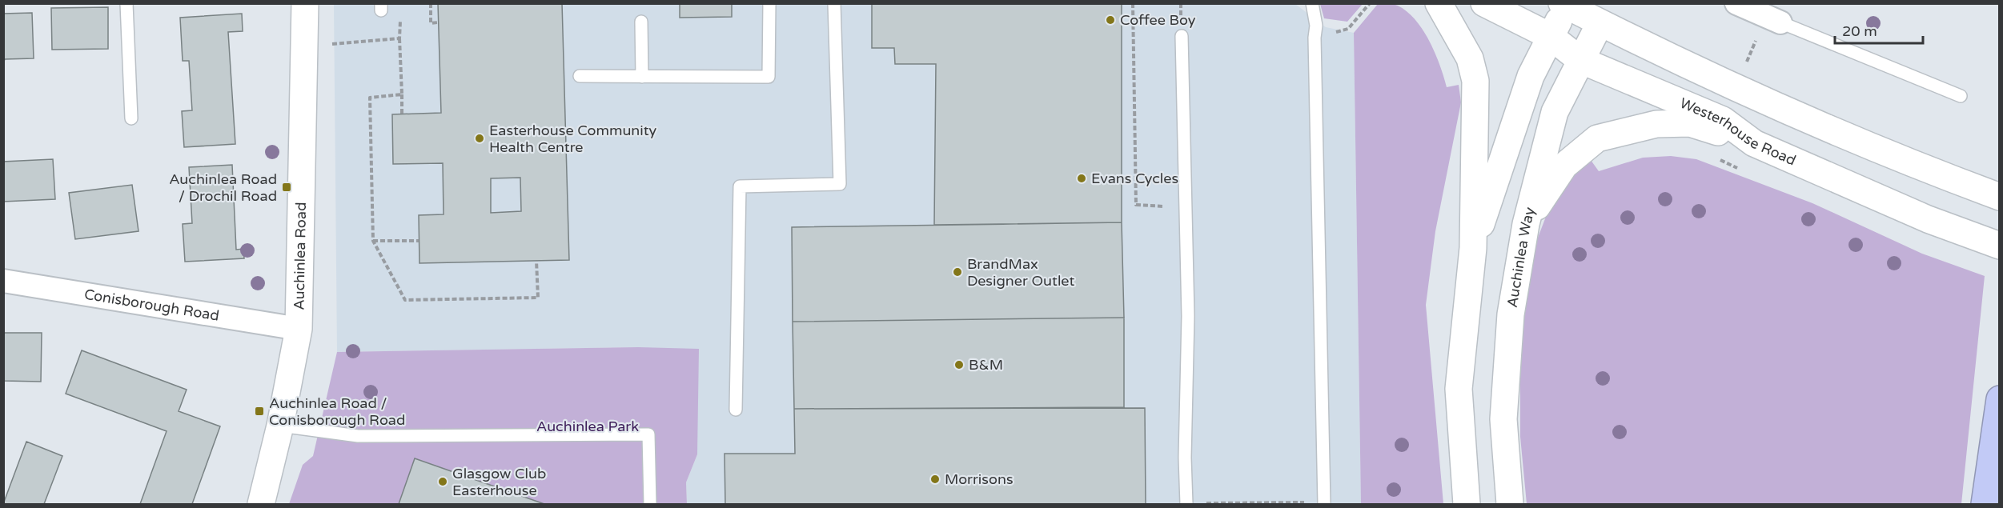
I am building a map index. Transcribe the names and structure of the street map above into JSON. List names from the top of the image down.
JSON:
{
  "streets": {
    "street": [
      "Westerhouse Road",
      "Auchinlea Road",
      "Auchinlea Way",
      "Conisborough Road"
    ]
  },
  "crossings": [
    ["Westerhouse Road", "Auchinlea Way"],
    ["Auchinlea Road", "Conisborough Road"]
  ],
  "parks": ["Auchinlea Park"],
  "places": {
    "other": [
      "Coffee Boy",
      "Easterhouse Community Health Centre",
      "Evans Cycles",
      "BrandMax Designer Outlet",
      "B&M",
      "Morrisons",
      "Glasgow Club Easterhouse"
    ],
    "transit": ["Auchinlea Road / Drochil Road", "Auchinlea Road / Conisborough Road"]
  },
  "scale_bar": "20 m"
}
